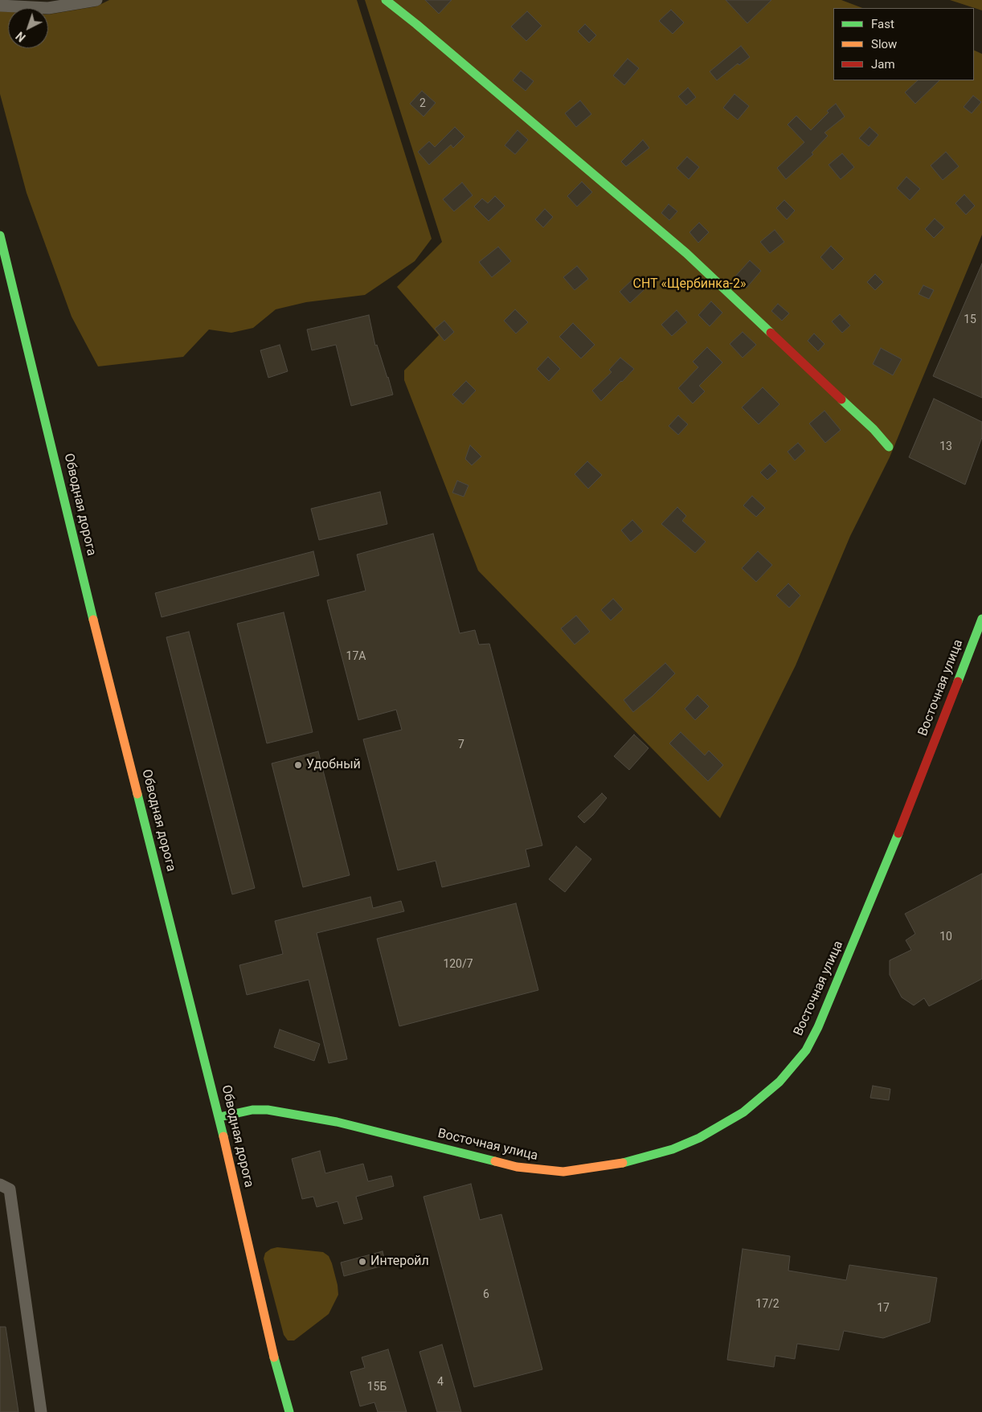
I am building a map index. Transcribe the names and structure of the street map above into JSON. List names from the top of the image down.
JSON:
{
  "streets": {
    "street": ["Обводная дорога", "Восточная улица"]
  },
  "crossings": [
    ["Обводная дорога", "Восточная улица"]
  ],
  "parks": ["СНТ «Щербинка-2»"],
  "places": ["Удобный", "Интеройл"],
  "house_numbers": [
    "2",
    "15",
    "13",
    "17А",
    "7",
    "10",
    "120/7",
    "6",
    "17/2",
    "17",
    "4",
    "15Б"
  ],
  "legend": ["Fast", "Slow", "Jam"],
  "north": "bottom left"
}
